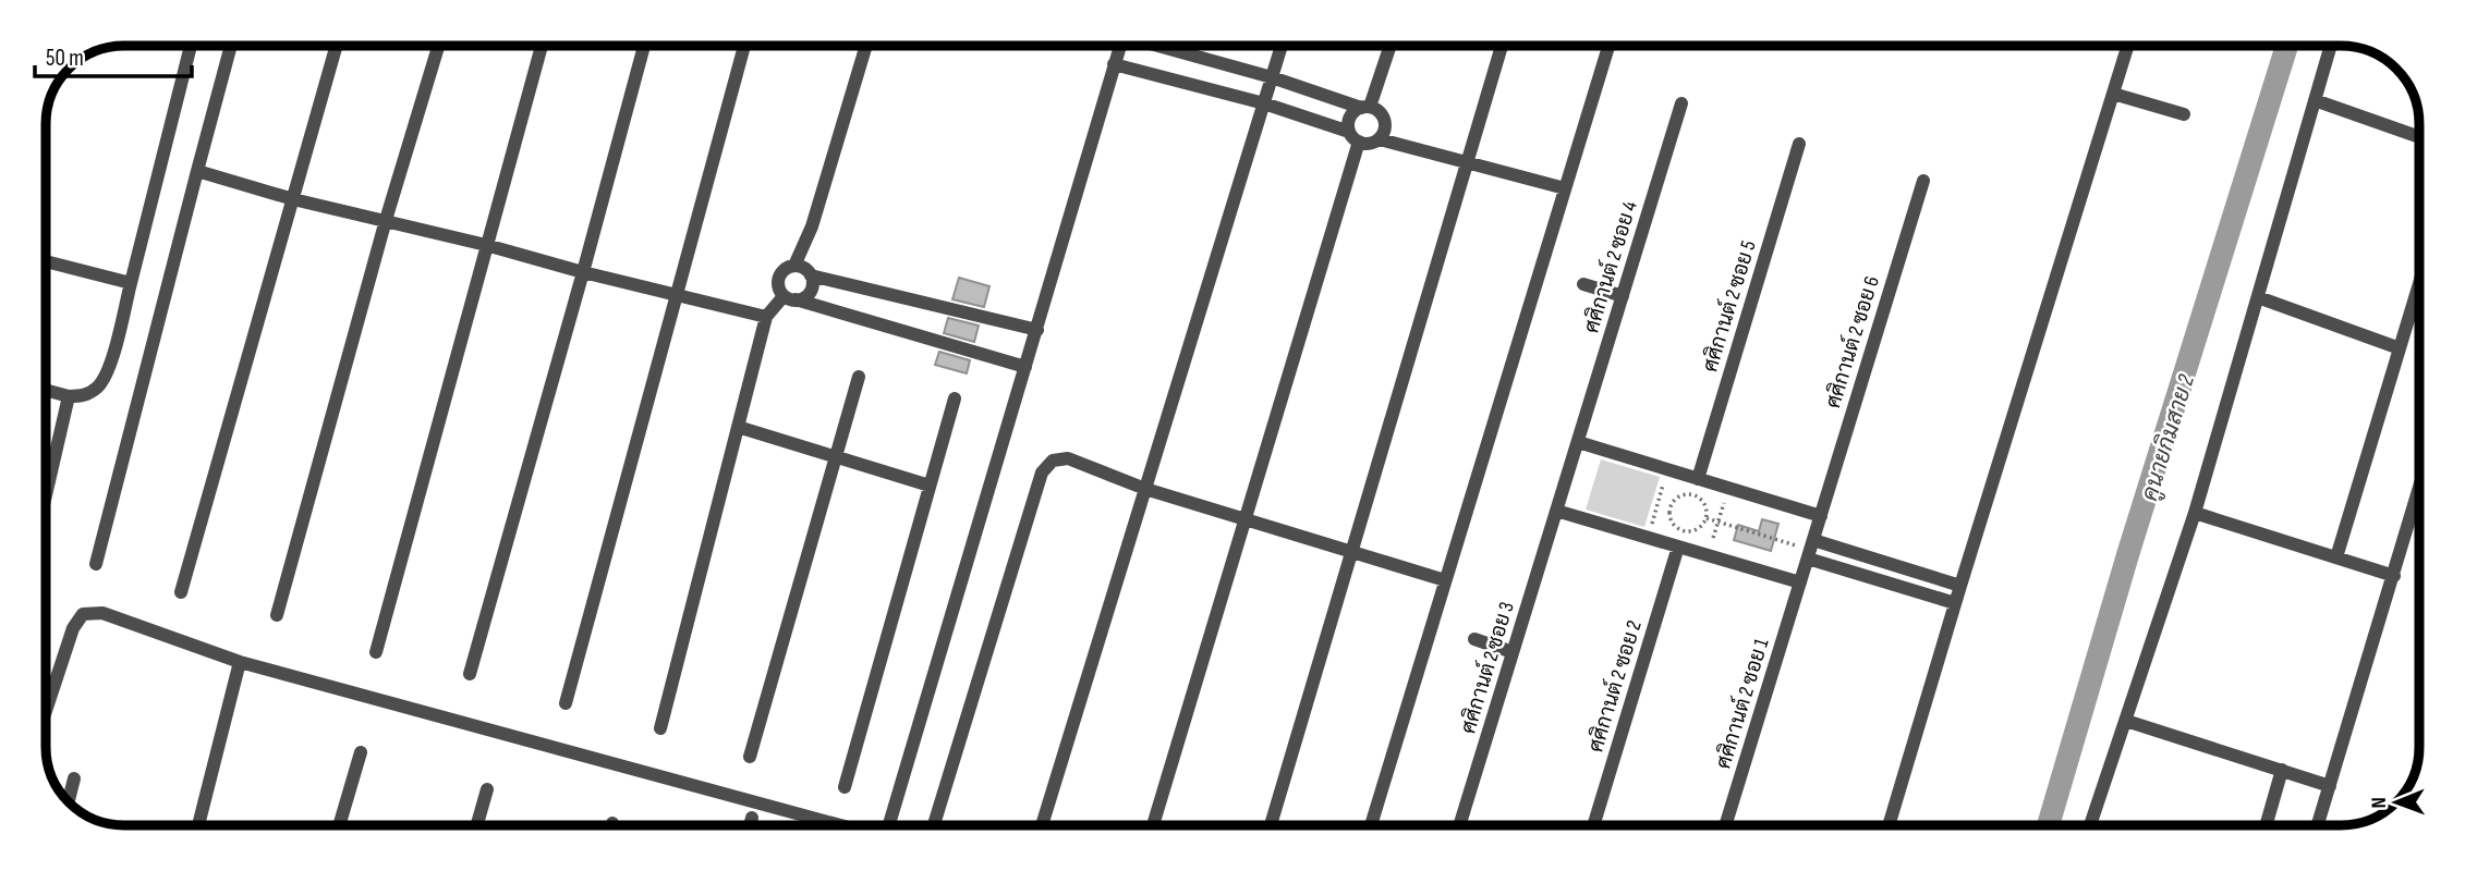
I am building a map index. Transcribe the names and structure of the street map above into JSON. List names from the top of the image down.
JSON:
{
  "streets": {
    "street": [
      "ศศิกานต์ 2 ซอย 4",
      "ศศิกานต์ 2 ซอย 5",
      "ศศิกานต์ 2 ซอย 6",
      "ศศิกานต์ 2 ซอย 3",
      "ศศิกานต์ 2 ซอย 2",
      "ศศิกานต์ 2 ซอย 1"
    ]
  },
  "crossings": [
    ["ศศิกานต์ 2 ซอย 4", "ศศิกานต์ 2 ซอย 3"],
    ["ศศิกานต์ 2 ซอย 6", "ศศิกานต์ 2 ซอย 1"]
  ],
  "water": ["คูนายกิมสาย 2"],
  "scale_bar": "50 m",
  "north": "left"
}
